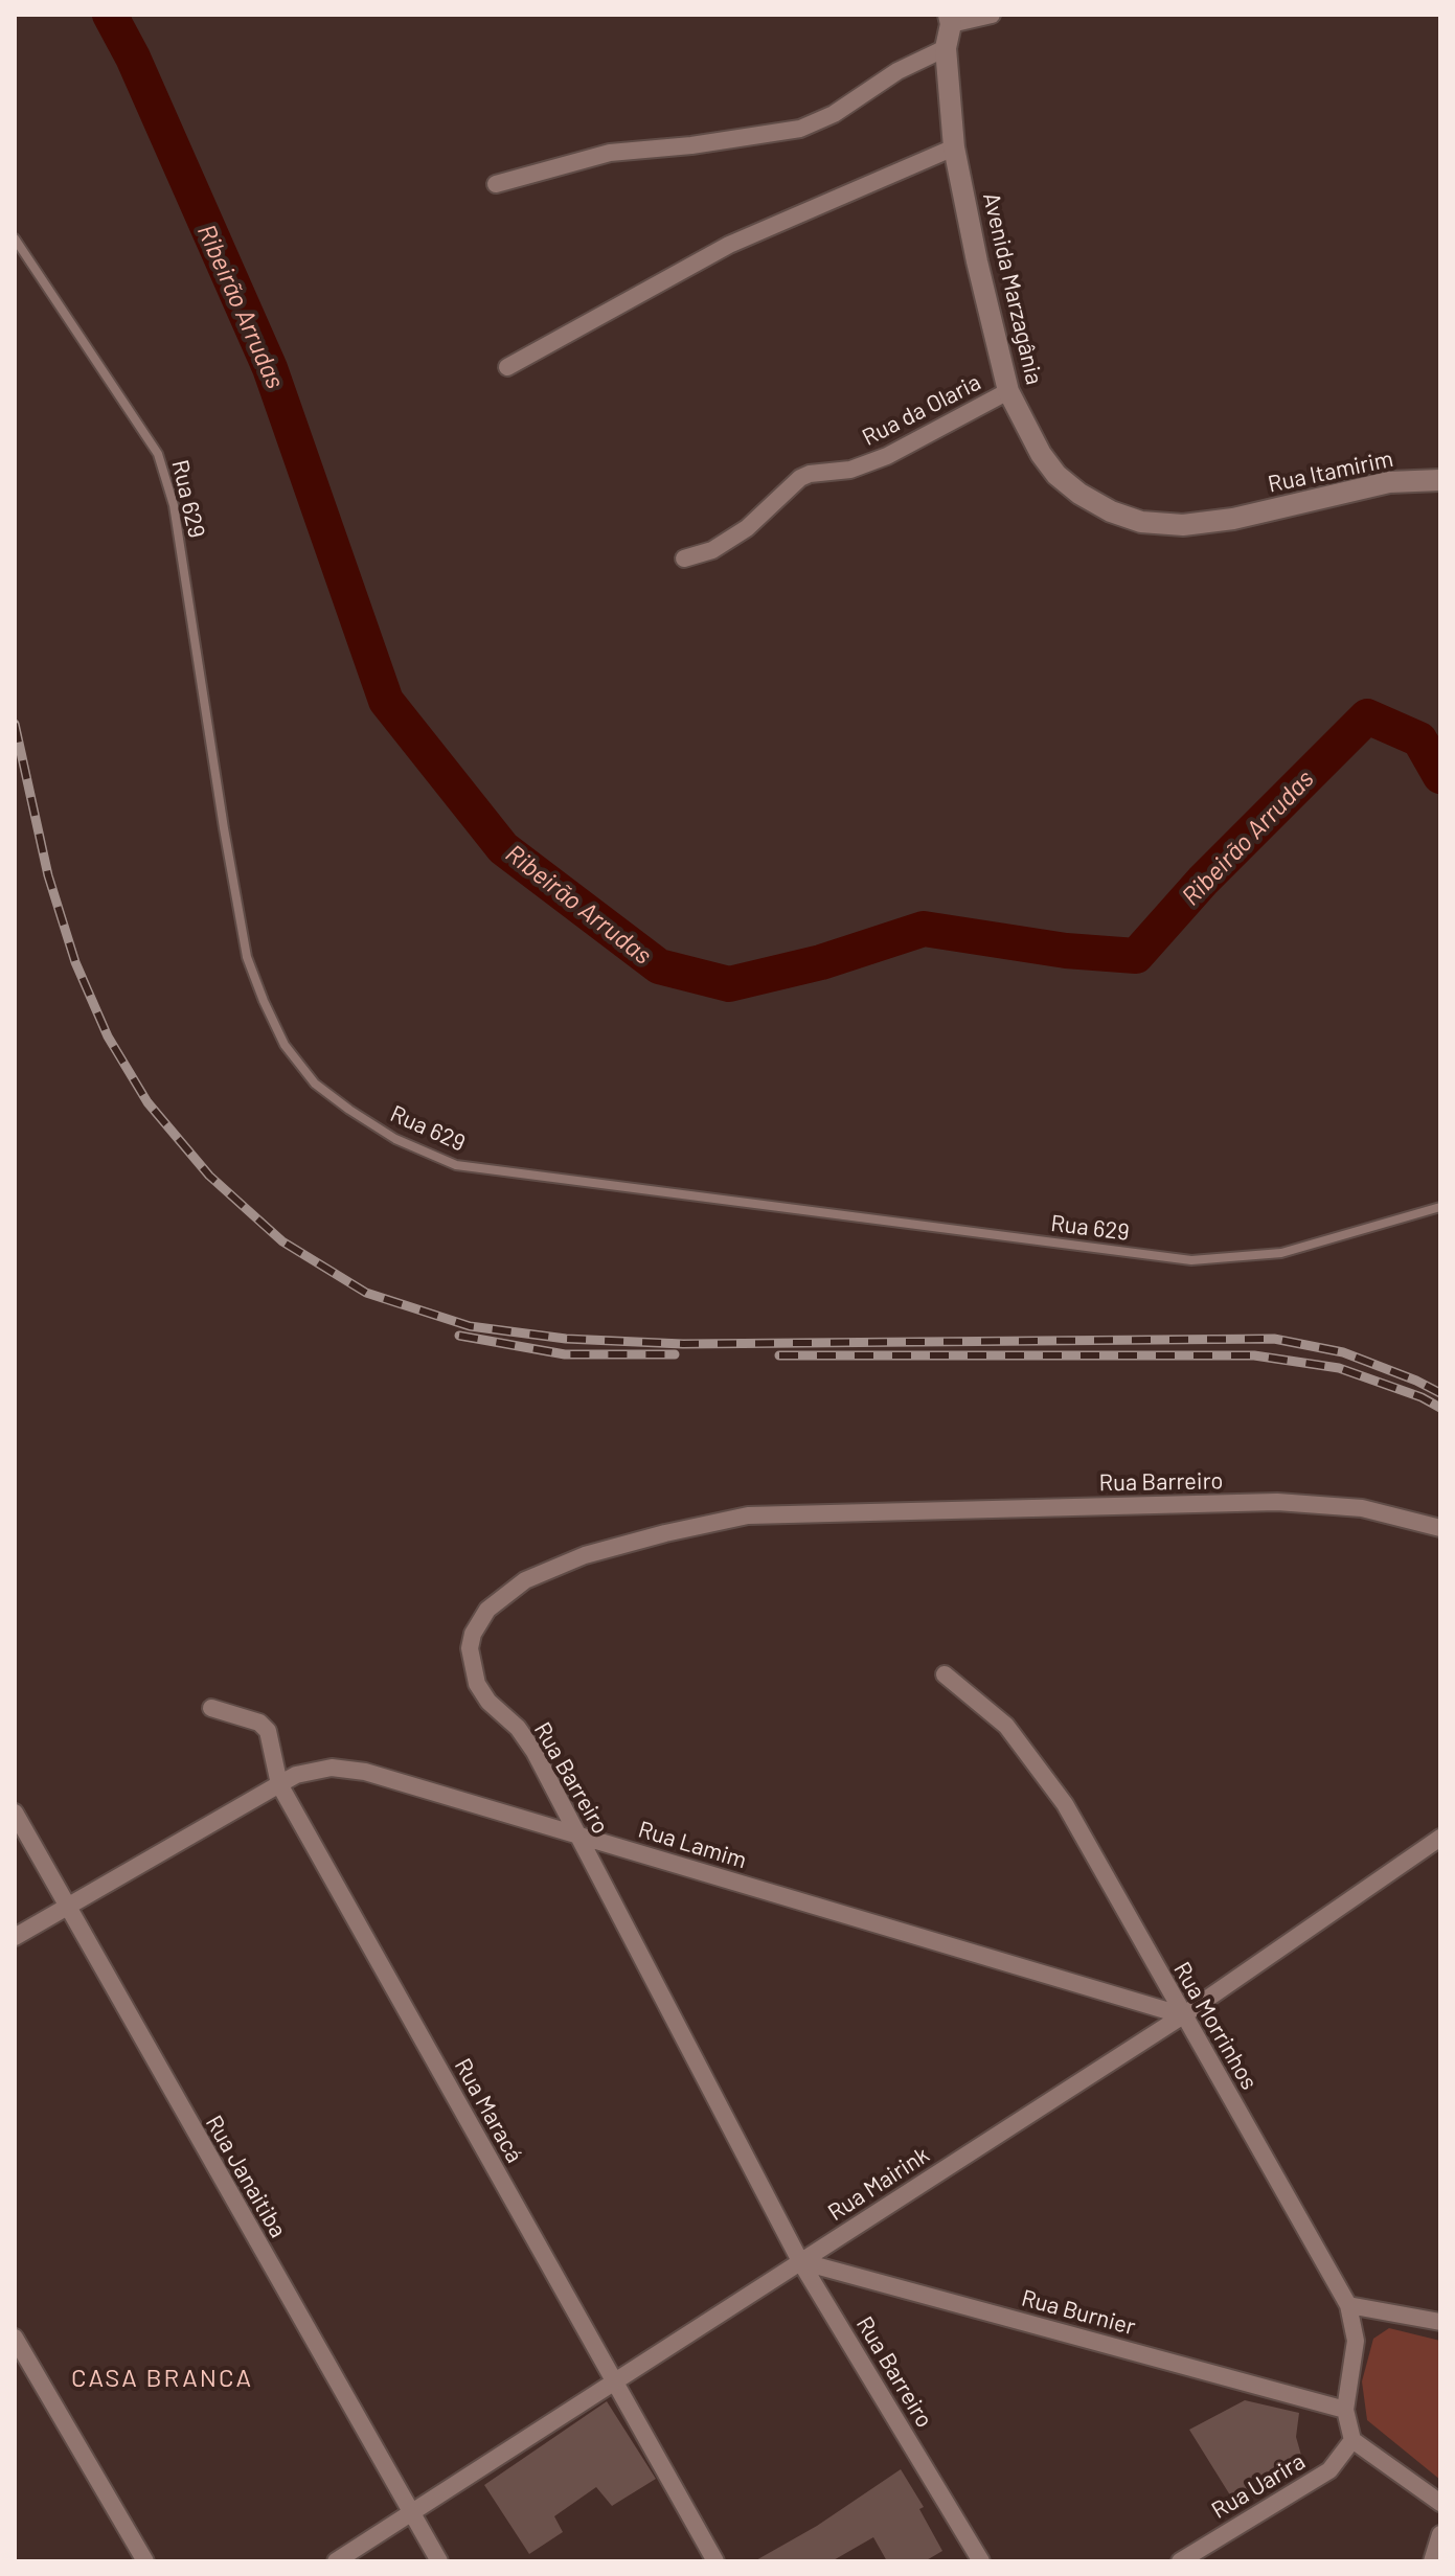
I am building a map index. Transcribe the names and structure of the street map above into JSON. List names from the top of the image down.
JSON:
{
  "streets": {
    "street": [
      "Avenida Marzagânia",
      "Rua da Olaria",
      "Rua Itamirim",
      "Rua Barreiro",
      "Rua Lamim",
      "Rua Morrinhos",
      "Rua Maracá",
      "Rua Janaitiba",
      "Rua Mairink",
      "Rua Burnier",
      "Rua Uarira"
    ],
    "lane": ["Rua 629"]
  },
  "crossings": [
    ["Avenida Marzagânia", "Rua da Olaria"],
    ["Avenida Marzagânia", "Rua Itamirim"],
    ["Rua Barreiro", "Rua Lamim"],
    ["Rua Barreiro", "Rua Mairink"],
    ["Rua Barreiro", "Rua Burnier"],
    ["Rua Lamim", "Rua Morrinhos"],
    ["Rua Lamim", "Rua Maracá"],
    ["Rua Lamim", "Rua Janaitiba"],
    ["Rua Lamim", "Rua Mairink"],
    ["Rua Morrinhos", "Rua Mairink"],
    ["Rua Morrinhos", "Rua Burnier"],
    ["Rua Morrinhos", "Rua Uarira"],
    ["Rua Maracá", "Rua Mairink"],
    ["Rua Janaitiba", "Rua Mairink"],
    ["Rua Mairink", "Rua Burnier"]
  ],
  "districts": ["CASA BRANCA"],
  "water": ["Ribeirão Arrudas"]
}
